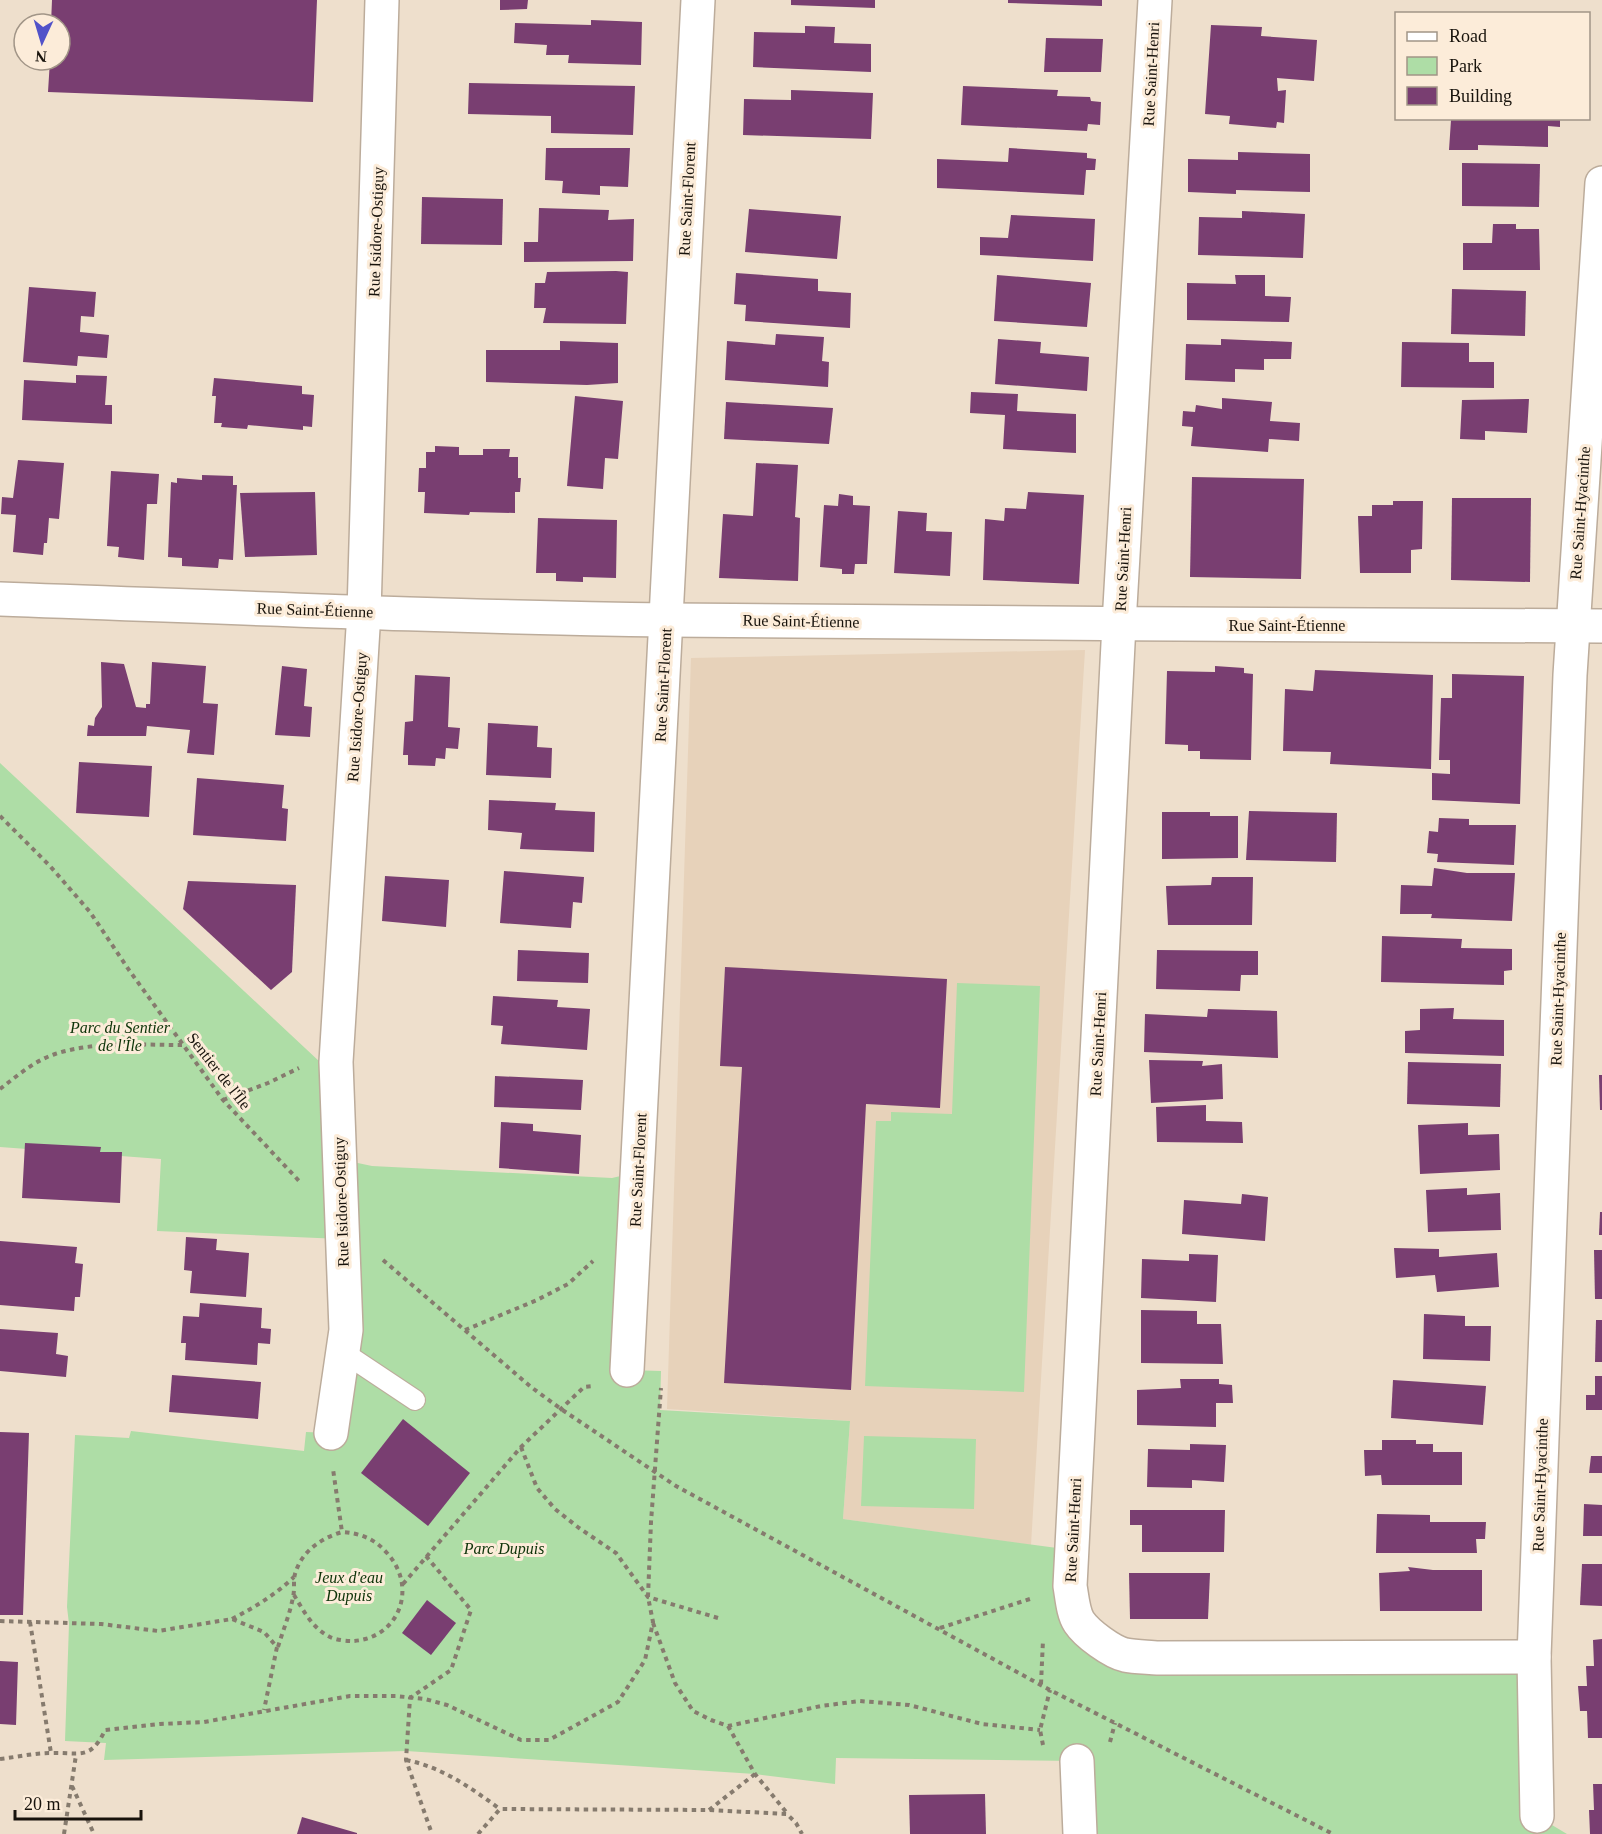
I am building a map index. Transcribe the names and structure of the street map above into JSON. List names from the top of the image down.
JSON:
{
  "streets": {
    "street": [
      "Rue Saint-Henri",
      "Rue Saint-Florent",
      "Rue Isidore-Ostiguy",
      "Rue Saint-Hyacinthe",
      "Rue Saint-Étienne"
    ],
    "path": ["Sentier de l'Île"]
  },
  "crossings": [
    ["Rue Saint-Henri", "Rue Saint-Hyacinthe"],
    ["Rue Saint-Henri", "Rue Saint-Étienne"],
    ["Rue Saint-Florent", "Rue Saint-Étienne"],
    ["Rue Isidore-Ostiguy", "Rue Saint-Étienne"],
    ["Rue Isidore-Ostiguy", "Sentier de l'Île"],
    ["Rue Saint-Hyacinthe", "Rue Saint-Étienne"]
  ],
  "parks": ["Parc du Sentier de l'Île", "Parc Dupuis", "Jeux d'eau Dupuis"],
  "legend": ["Road", "Park", "Building"],
  "scale_bar": "20 m",
  "north": "bottom"
}
